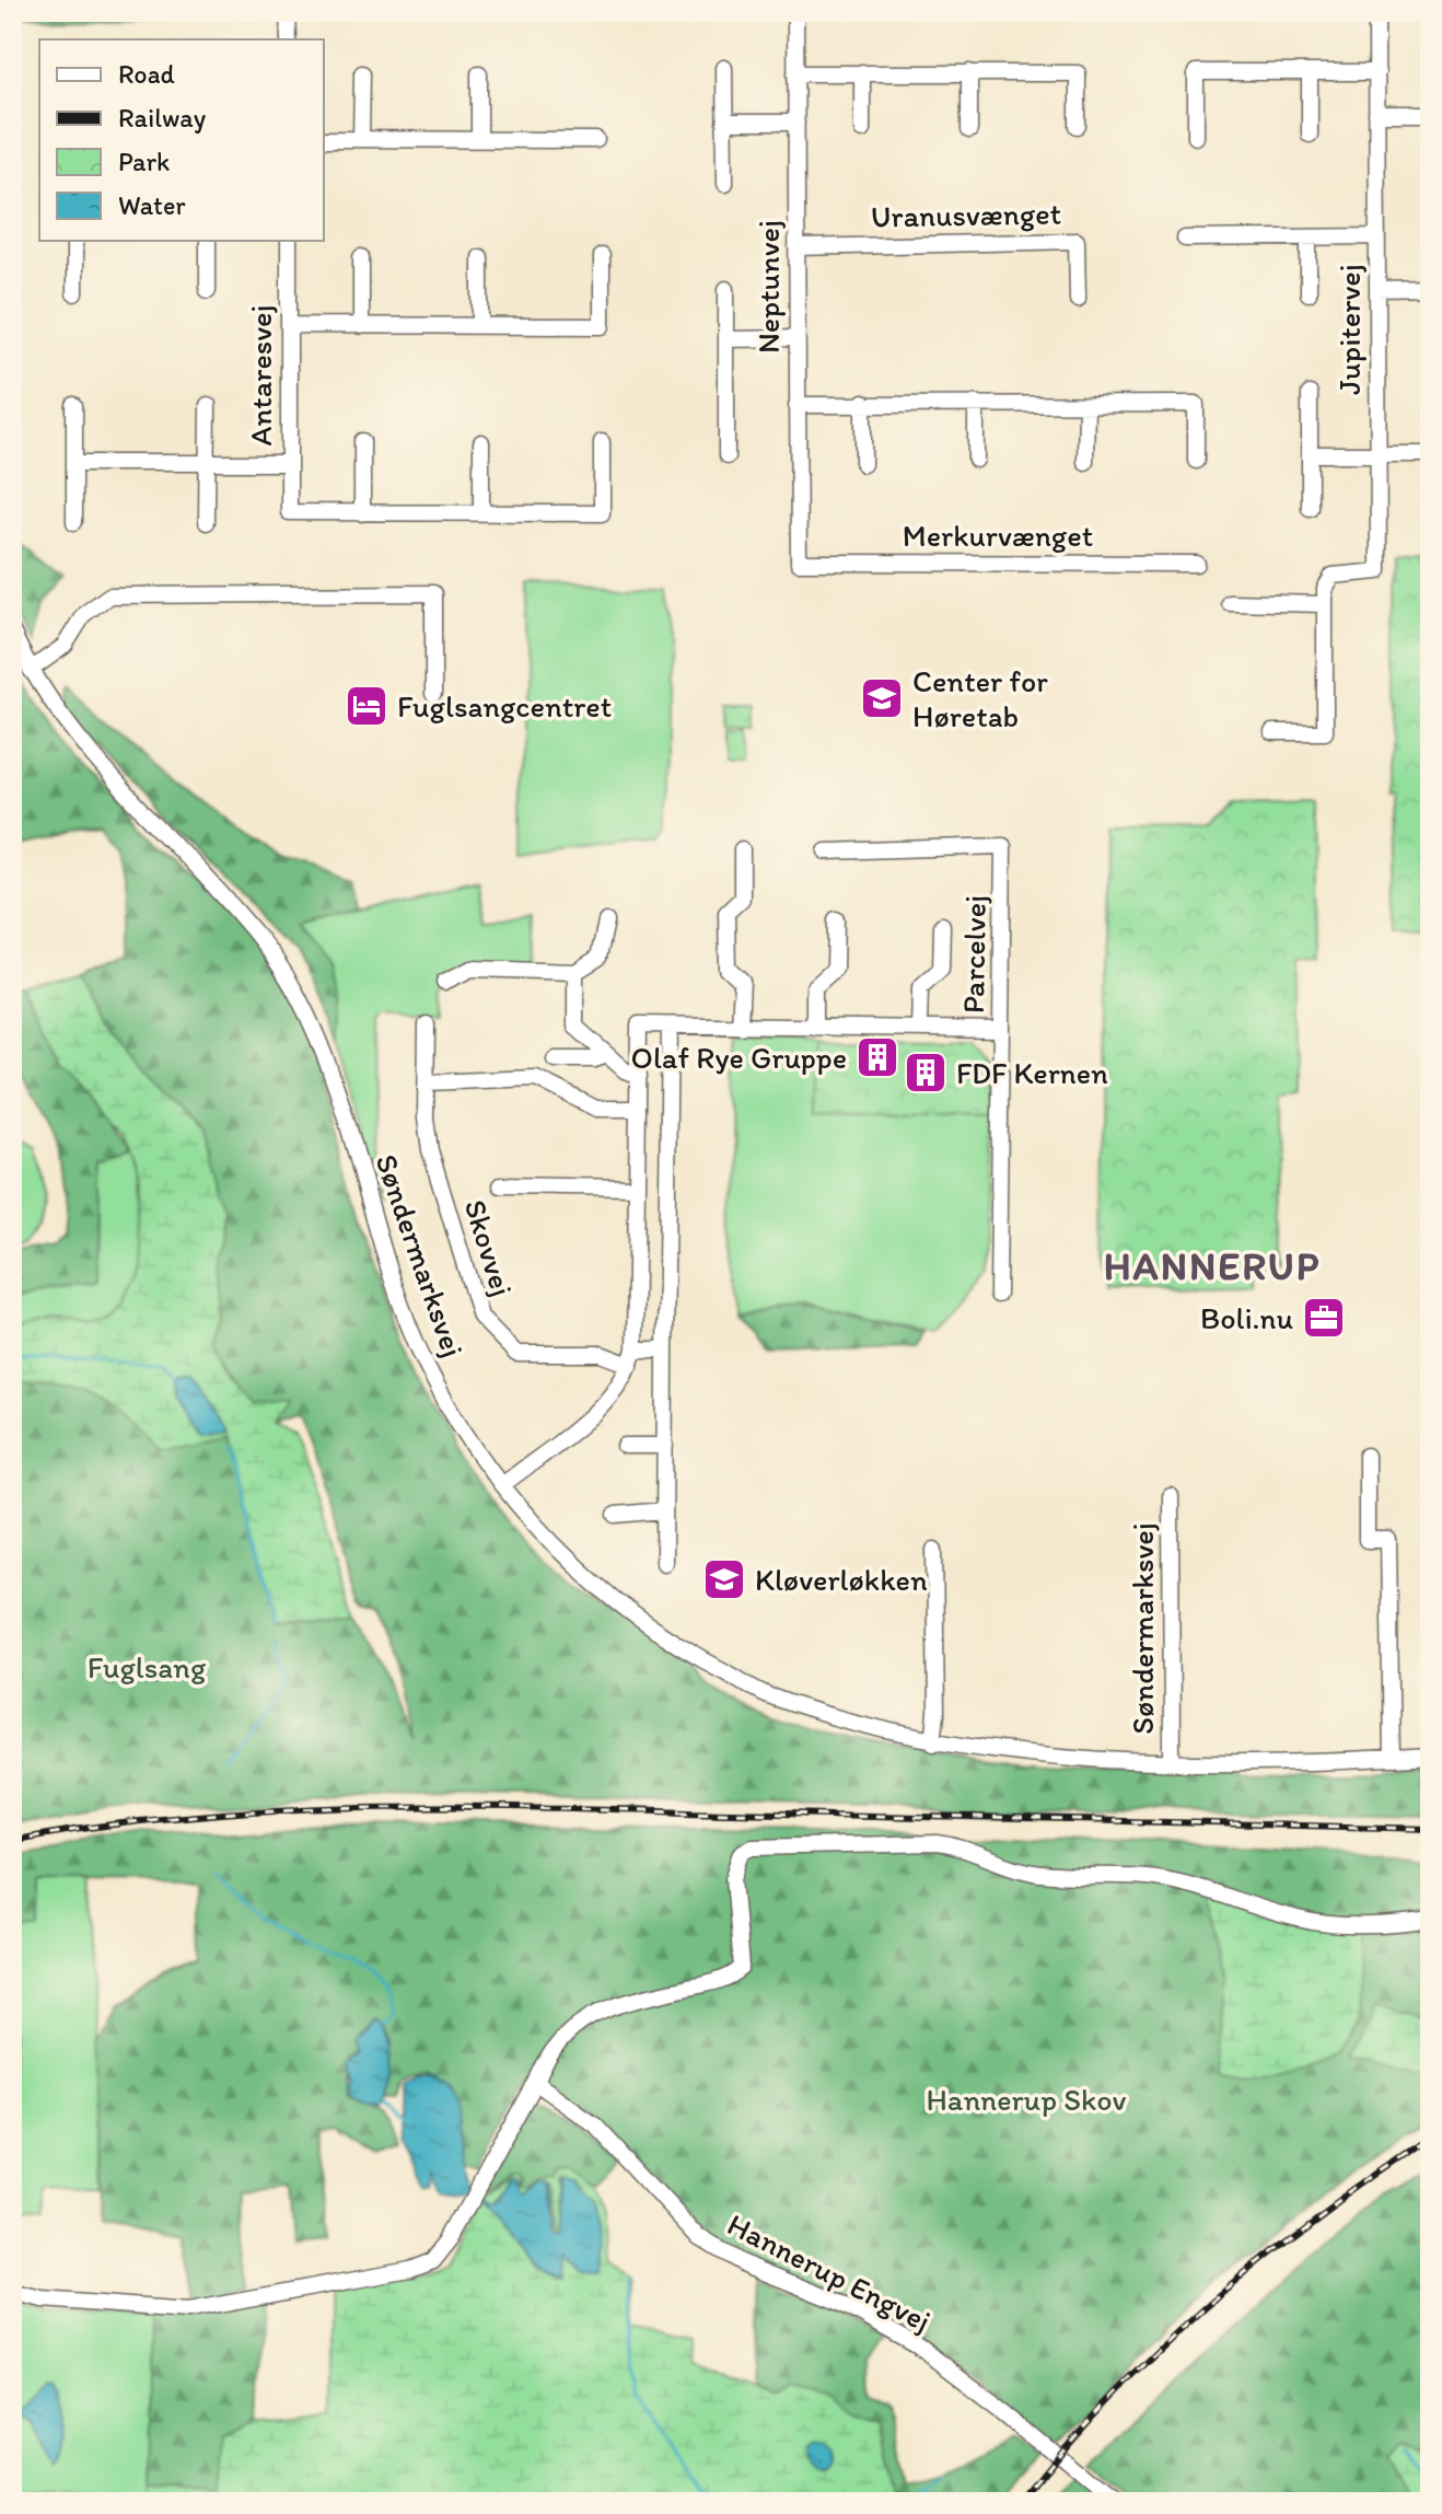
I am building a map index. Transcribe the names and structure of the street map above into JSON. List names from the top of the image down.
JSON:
{
  "streets": {
    "street": [
      "Uranusvænget",
      "Neptunvej",
      "Jupitervej",
      "Antaresvej",
      "Merkurvænget",
      "Parcelvej",
      "Skovvej",
      "Søndermarksvej",
      "Hannerup Engvej"
    ]
  },
  "crossings": [
    ["Uranusvænget", "Neptunvej"],
    ["Neptunvej", "Merkurvænget"]
  ],
  "districts": ["HANNERUP"],
  "parks": ["Fuglsang", "Hannerup Skov"],
  "places": {
    "school or university": ["Center for Høretab", "Kløverløkken"],
    "hotel": ["Fuglsangcentret"],
    "building": ["Olaf Rye Gruppe", "FDF Kernen"],
    "office": ["Boli.nu"]
  },
  "legend": [
    "Road",
    "Railway",
    "Park",
    "Water"
  ]
}
